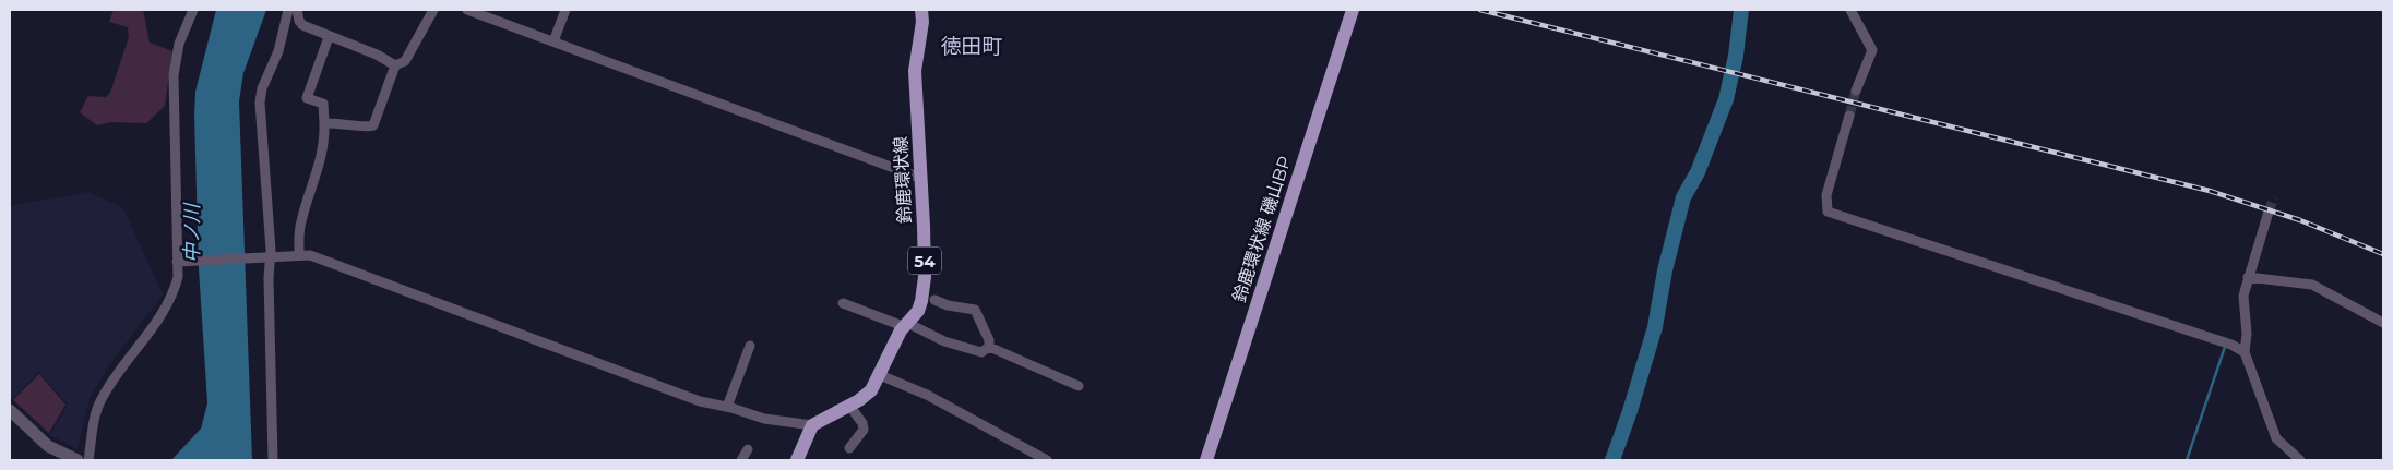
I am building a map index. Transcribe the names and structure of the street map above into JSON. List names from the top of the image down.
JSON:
{
  "streets": {
    "main road": ["鈴鹿環状線", "鈴鹿環状線 磯山BP", "54"]
  },
  "districts": ["徳田町"],
  "water": ["中ノ川"]
}
